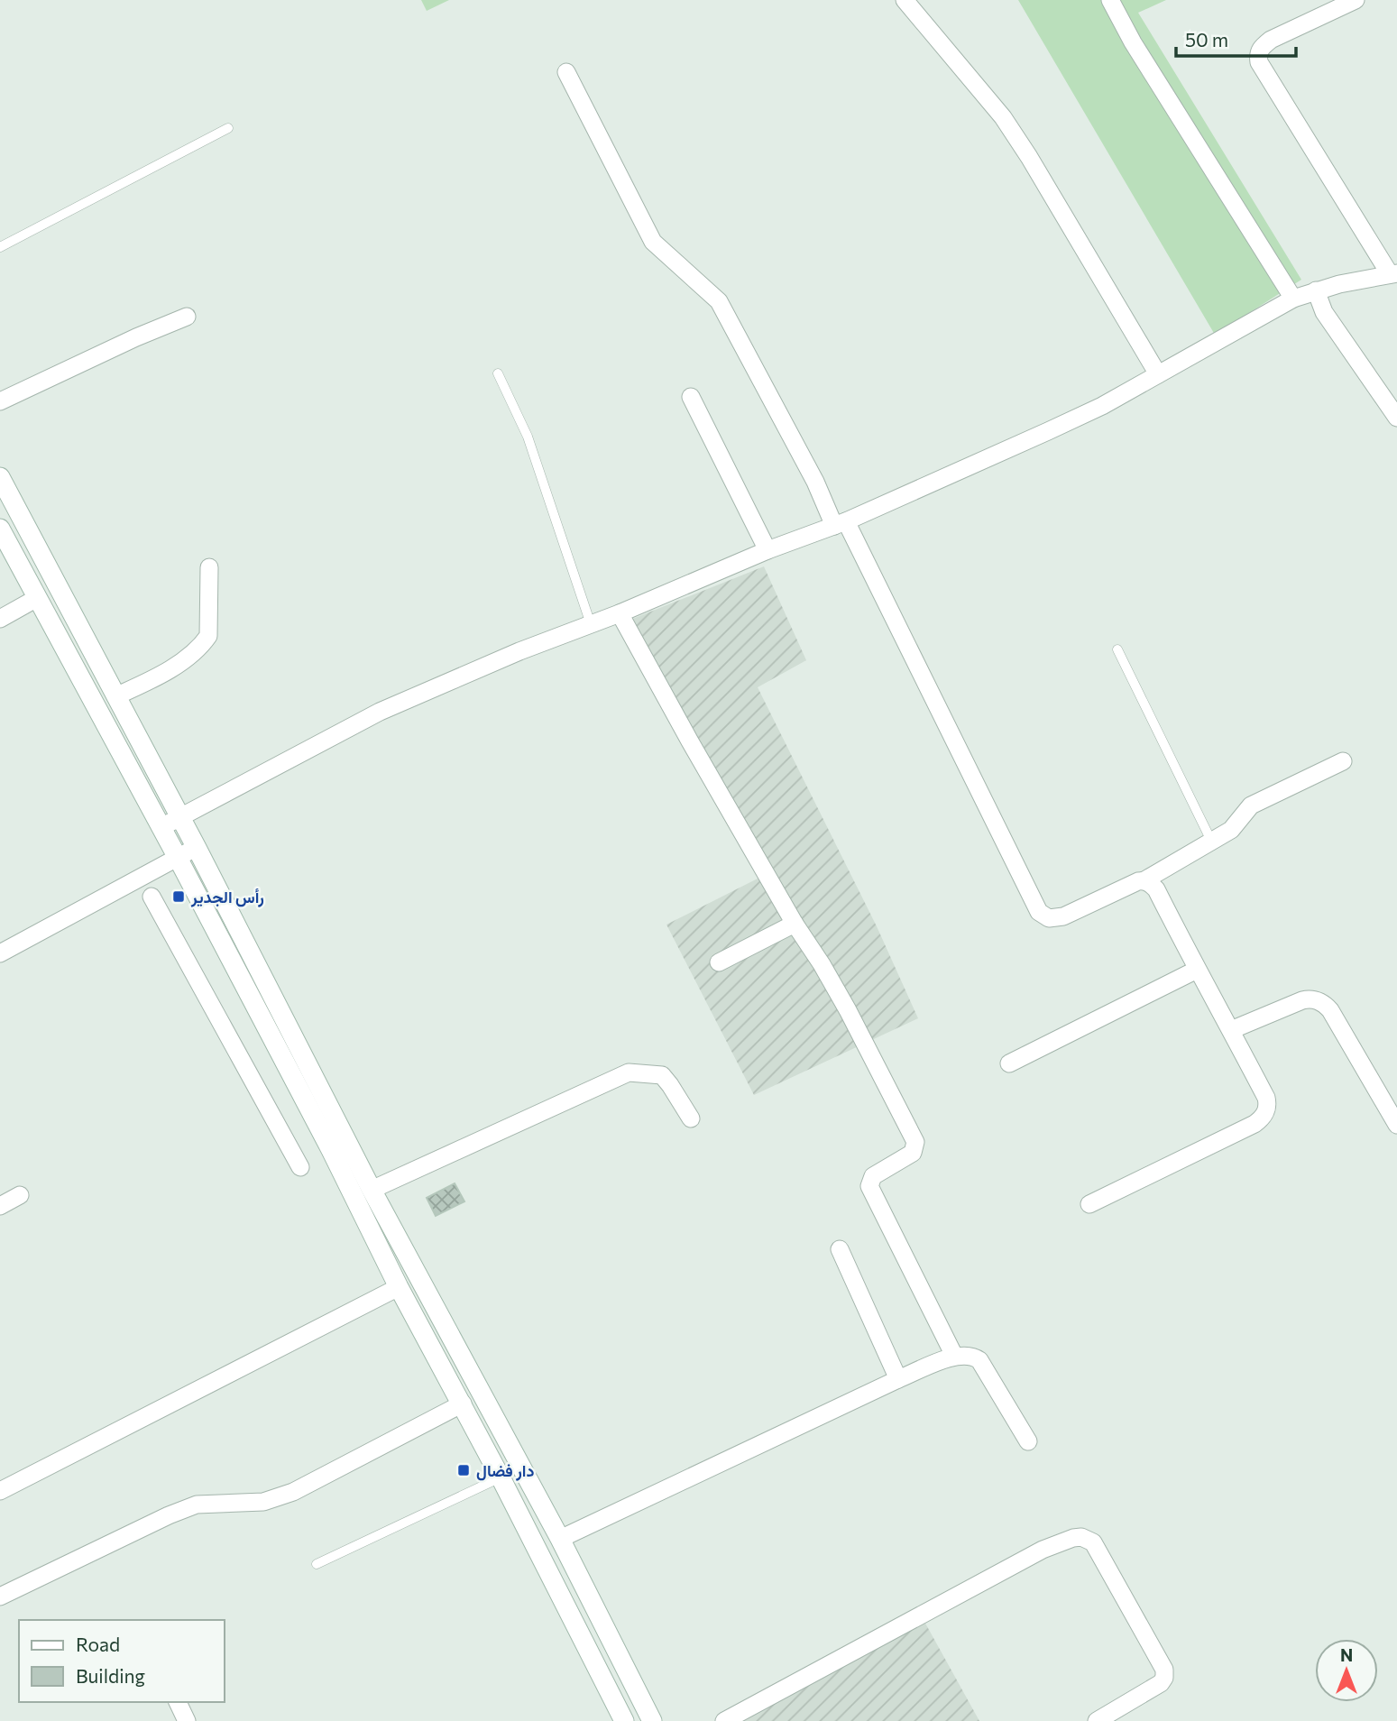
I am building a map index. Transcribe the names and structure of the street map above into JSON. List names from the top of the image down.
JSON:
{
  "places": {
    "transit": ["رأس الجدير", "دار فضال"]
  },
  "legend": ["Road", "Building"],
  "scale_bar": "50 m",
  "north": "top"
}
